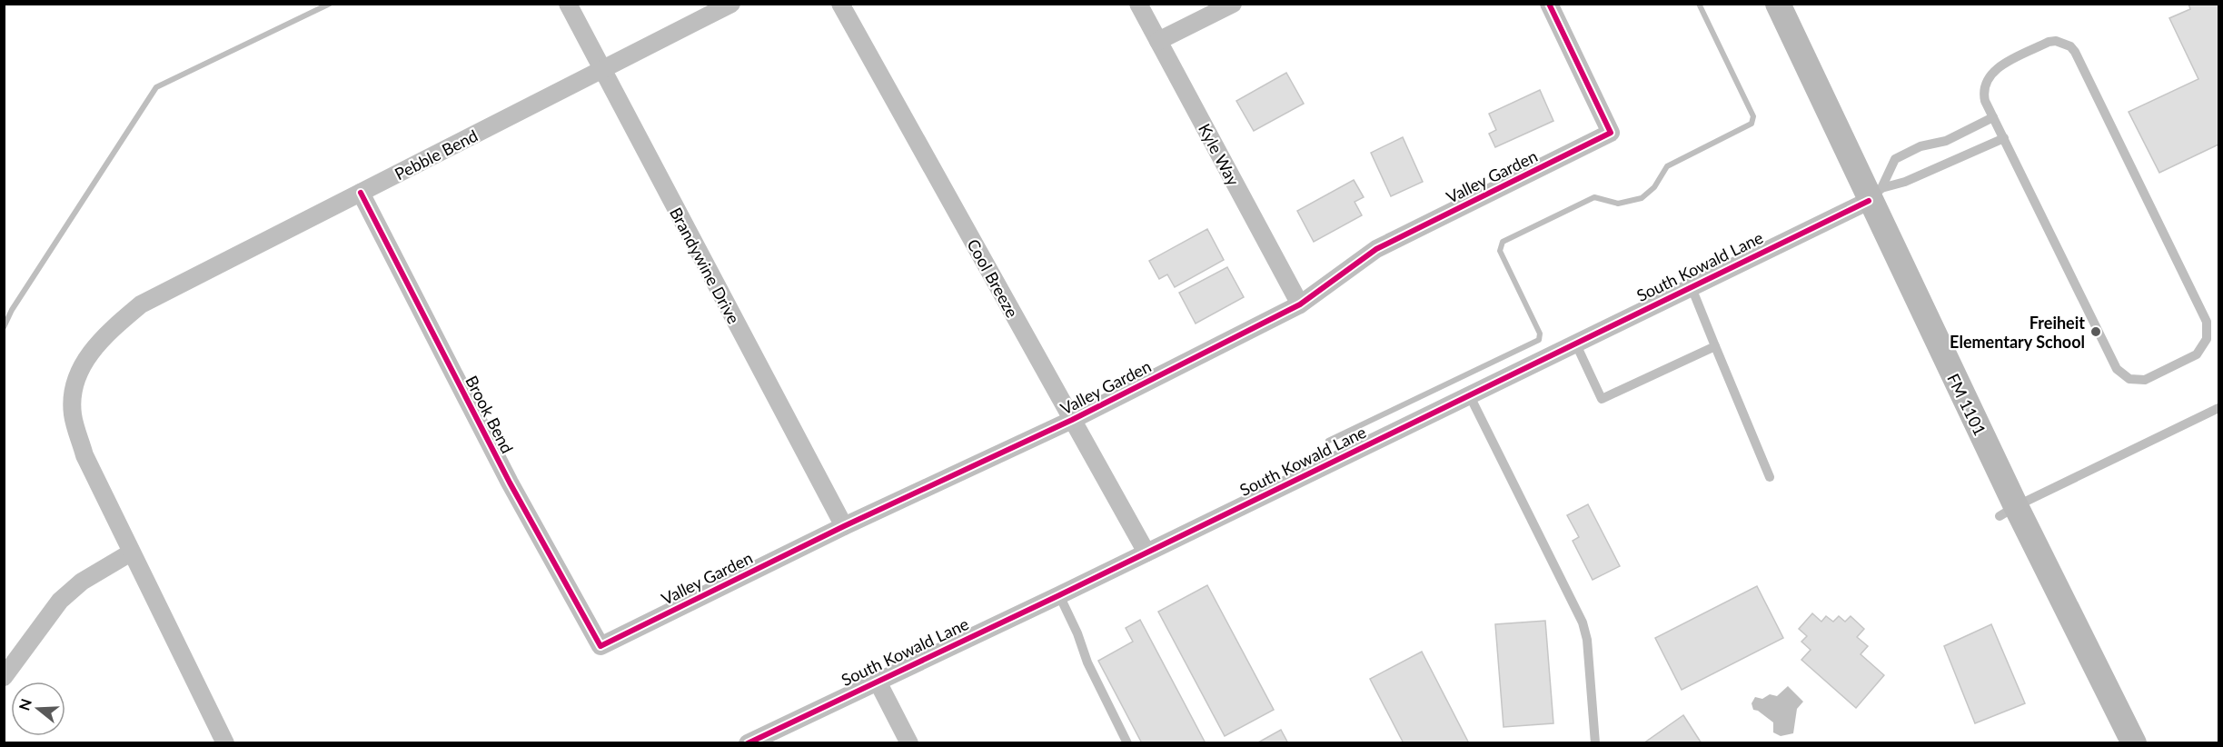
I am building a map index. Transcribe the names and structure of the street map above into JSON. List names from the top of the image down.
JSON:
{
  "streets": {
    "main road": ["FM 1101"],
    "street": [
      "Pebble Bend",
      "Kyle Way",
      "Valley Garden",
      "Brandywine Drive",
      "South Kowald Lane",
      "Cool Breeze",
      "Brook Bend"
    ]
  },
  "crossings": [
    ["Pebble Bend", "Brandywine Drive"],
    ["Pebble Bend", "Brook Bend"],
    ["Kyle Way", "Valley Garden"],
    ["Valley Garden", "Brandywine Drive"],
    ["Valley Garden", "Cool Breeze"],
    ["Valley Garden", "Brook Bend"],
    ["South Kowald Lane", "Cool Breeze"],
    ["South Kowald Lane", "FM 1101"]
  ],
  "places": ["Freiheit Elementary School"],
  "north": "left"
}
